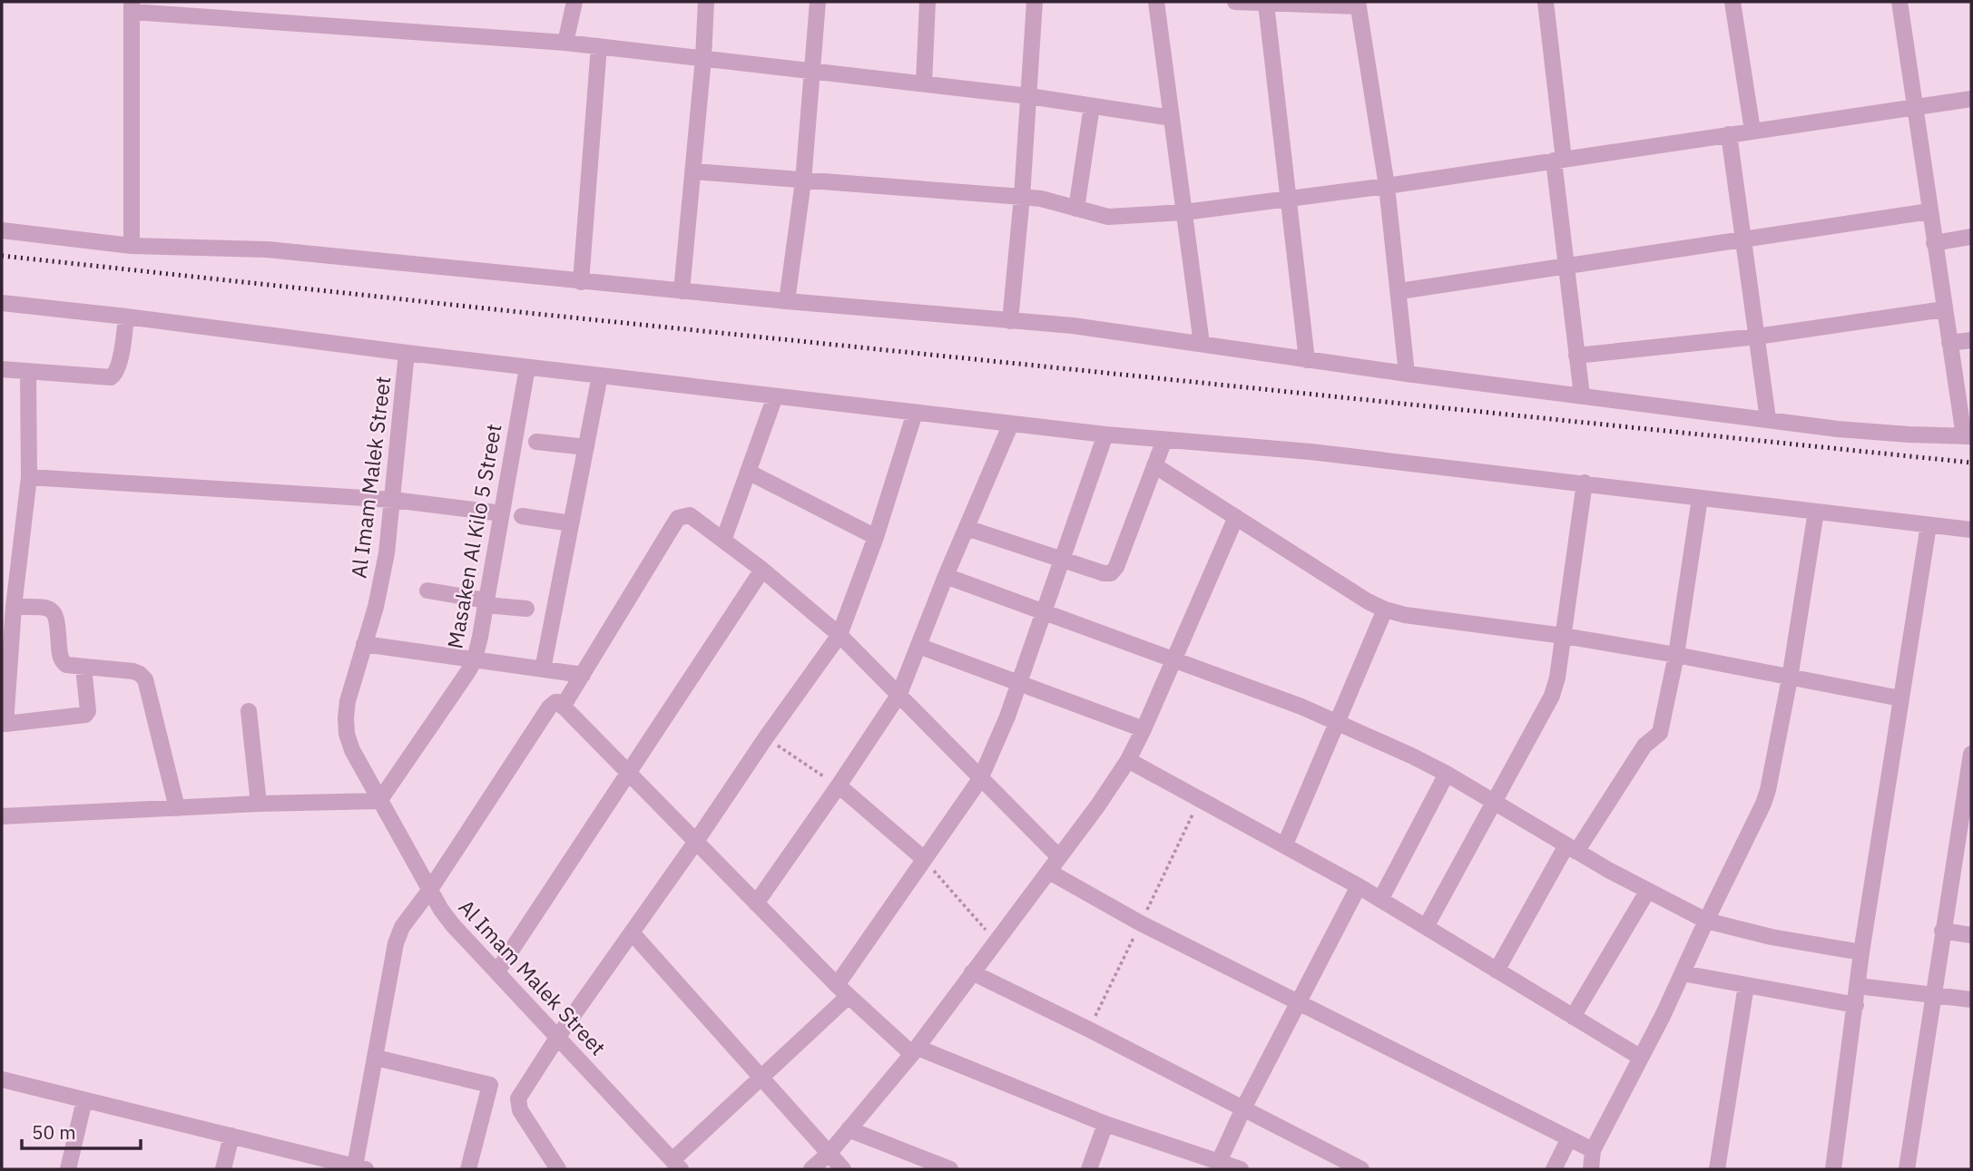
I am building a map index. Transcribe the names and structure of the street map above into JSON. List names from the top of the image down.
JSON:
{
  "streets": {
    "street": ["Al Imam Malek Street", "Masaken Al Kilo 5 Street"]
  },
  "crossings": [
    ["Al Imam Malek Street", "Masaken Al Kilo 5 Street"]
  ],
  "scale_bar": "50 m"
}
